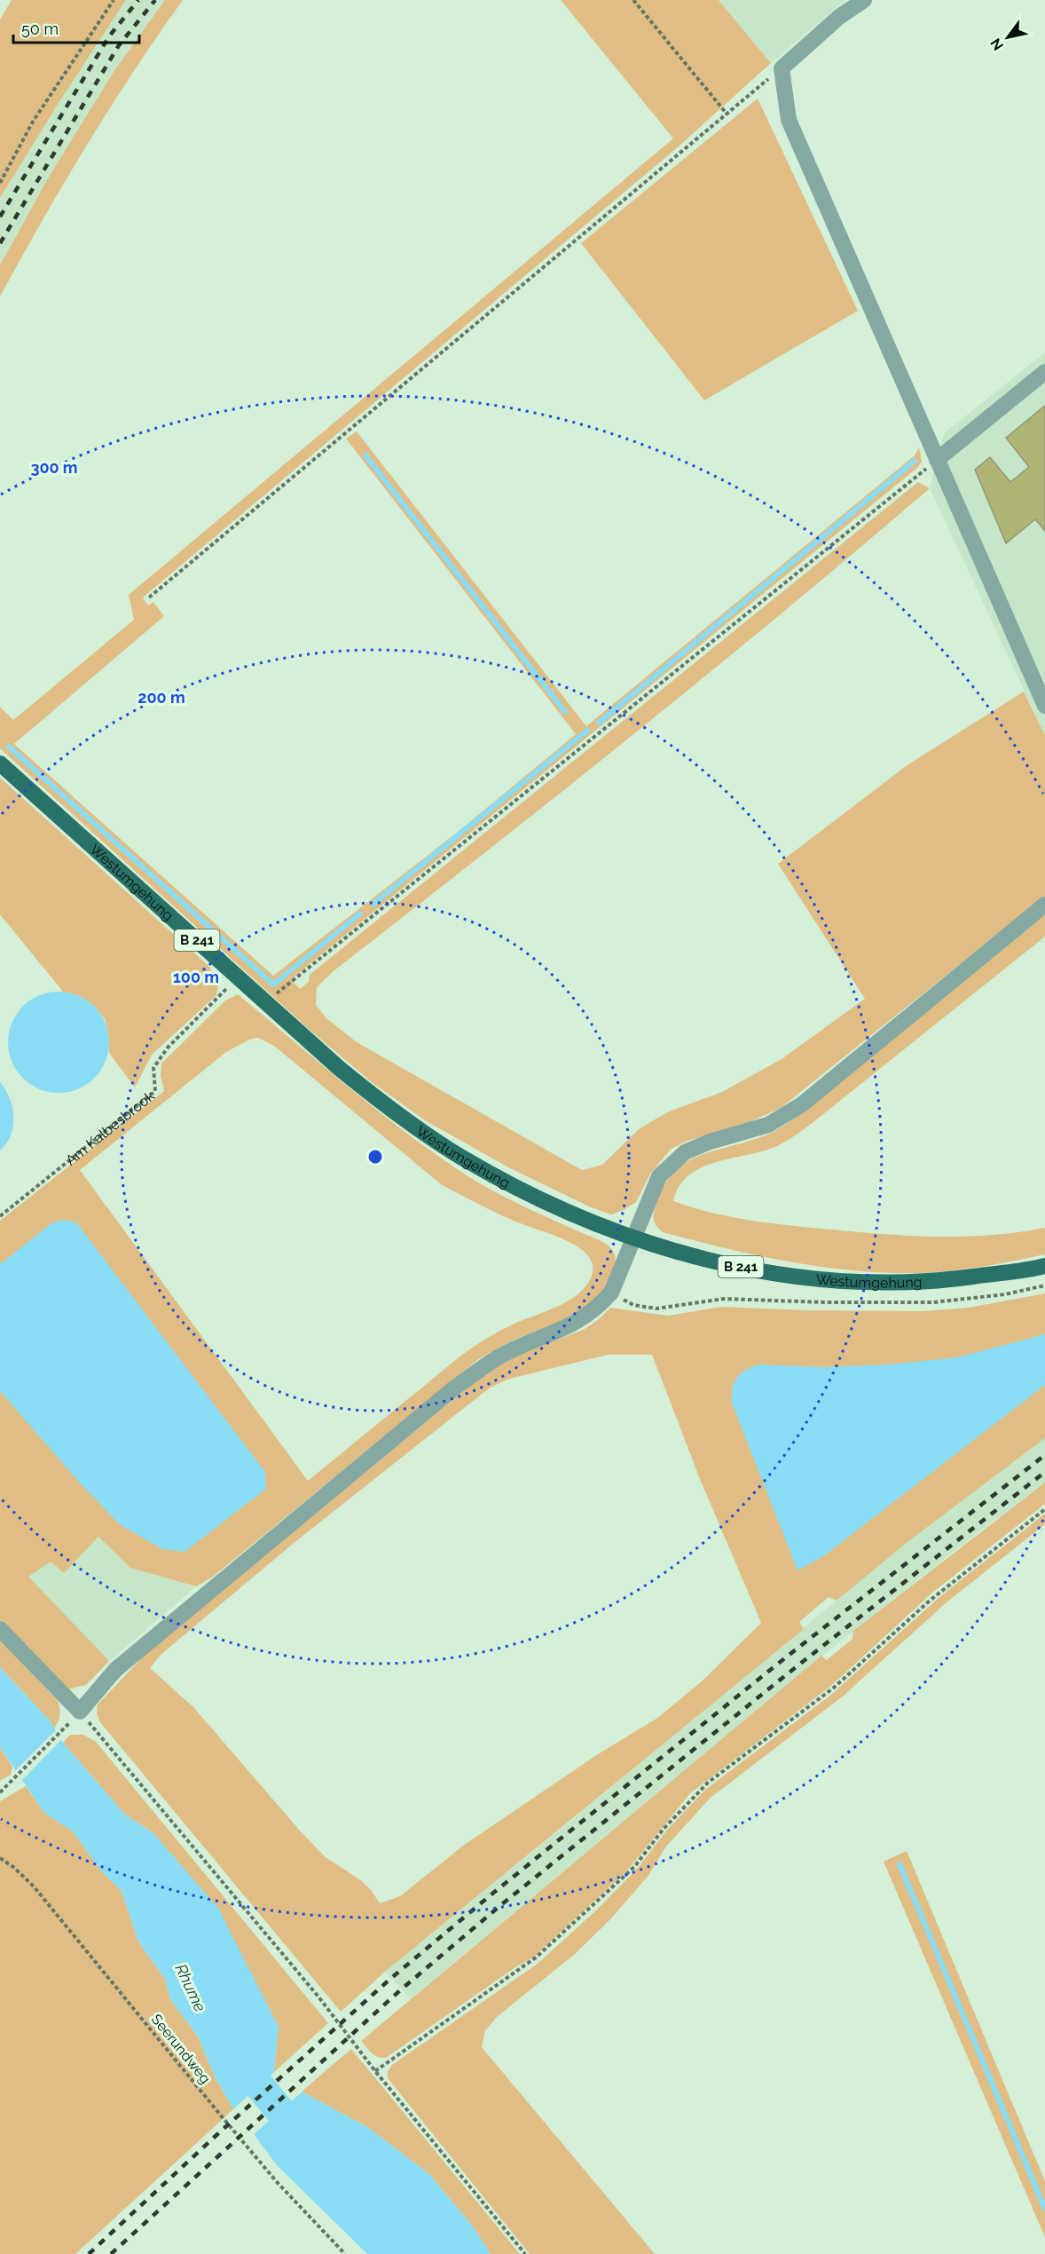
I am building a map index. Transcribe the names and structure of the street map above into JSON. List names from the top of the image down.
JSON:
{
  "streets": {
    "main road": ["Westumgehung", "B 241"],
    "path": ["Am Kalbesbrook", "Seerundweg"]
  },
  "crossings": [
    ["Westumgehung", "Am Kalbesbrook"]
  ],
  "water": ["Rhume"],
  "scale_bar": "50 m",
  "north": "bottom left",
  "rings": ["300 m", "200 m", "100 m"]
}
